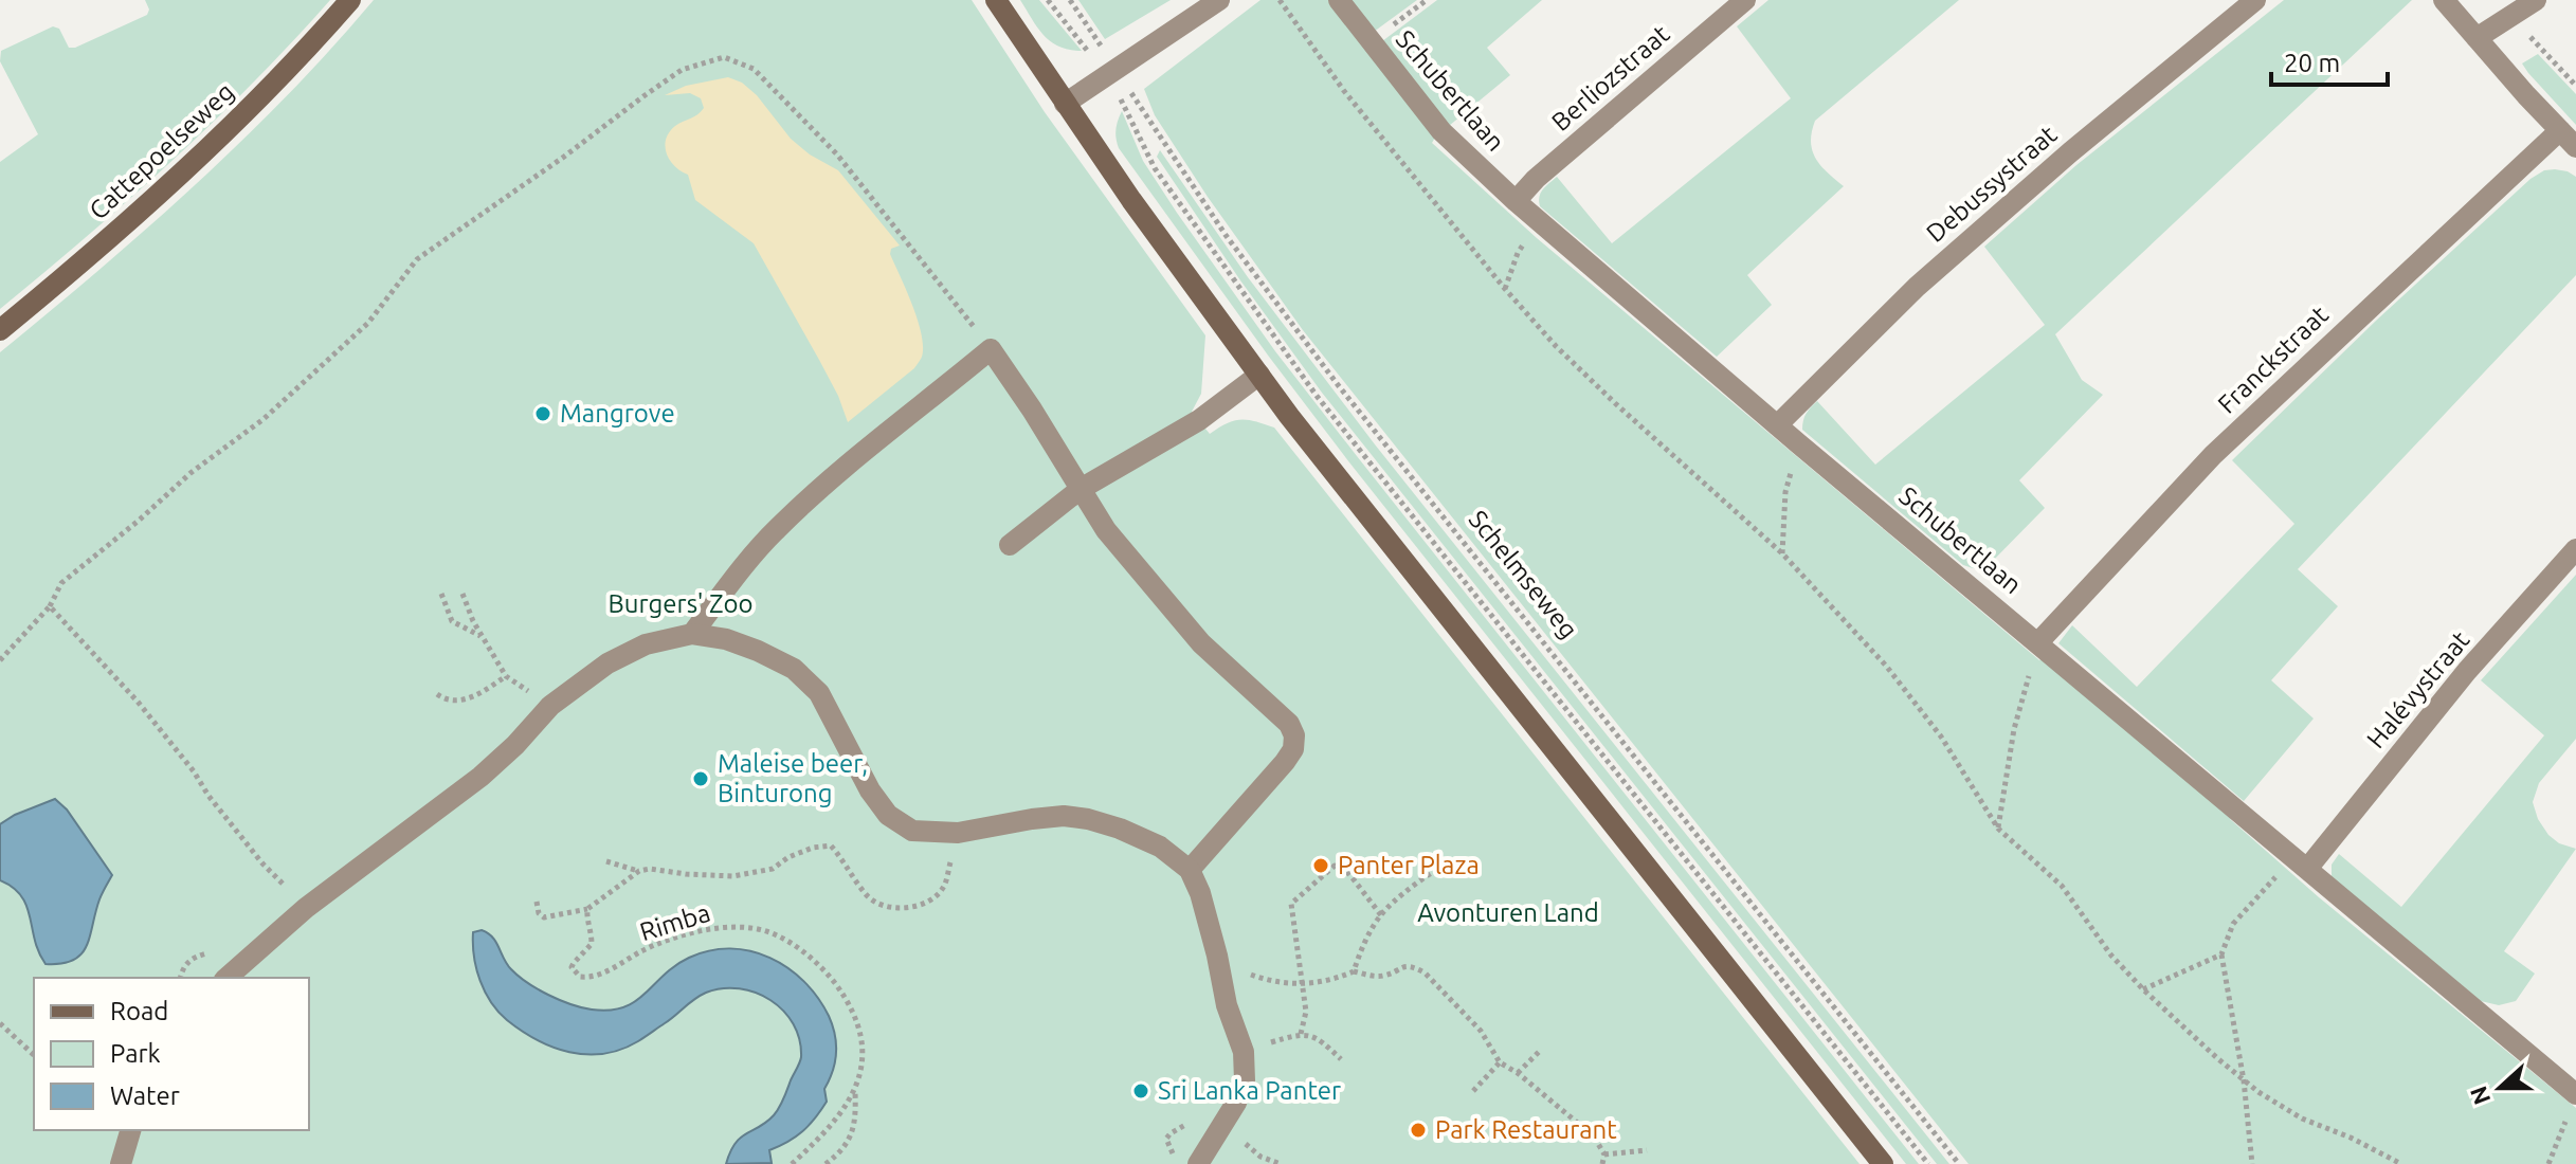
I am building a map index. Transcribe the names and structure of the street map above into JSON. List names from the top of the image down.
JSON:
{
  "streets": {
    "main road": ["Cattepoelseweg"],
    "street": [
      "Berliozstraat",
      "Schubertlaan",
      "Debussystraat",
      "Franckstraat",
      "Halévystraat"
    ],
    "path": ["Schelmseweg", "Rimba"]
  },
  "crossings": [
    ["Berliozstraat", "Schubertlaan"],
    ["Schubertlaan", "Debussystraat"],
    ["Schubertlaan", "Franckstraat"],
    ["Schubertlaan", "Halévystraat"]
  ],
  "parks": ["Burgers' Zoo", "Avonturen Land"],
  "places": [
    "Mangrove",
    "Maleise beer, Binturong",
    "Panter Plaza",
    "Sri Lanka Panter",
    "Park Restaurant"
  ],
  "legend": ["Road", "Park", "Water"],
  "scale_bar": "20 m",
  "north": "left"
}
